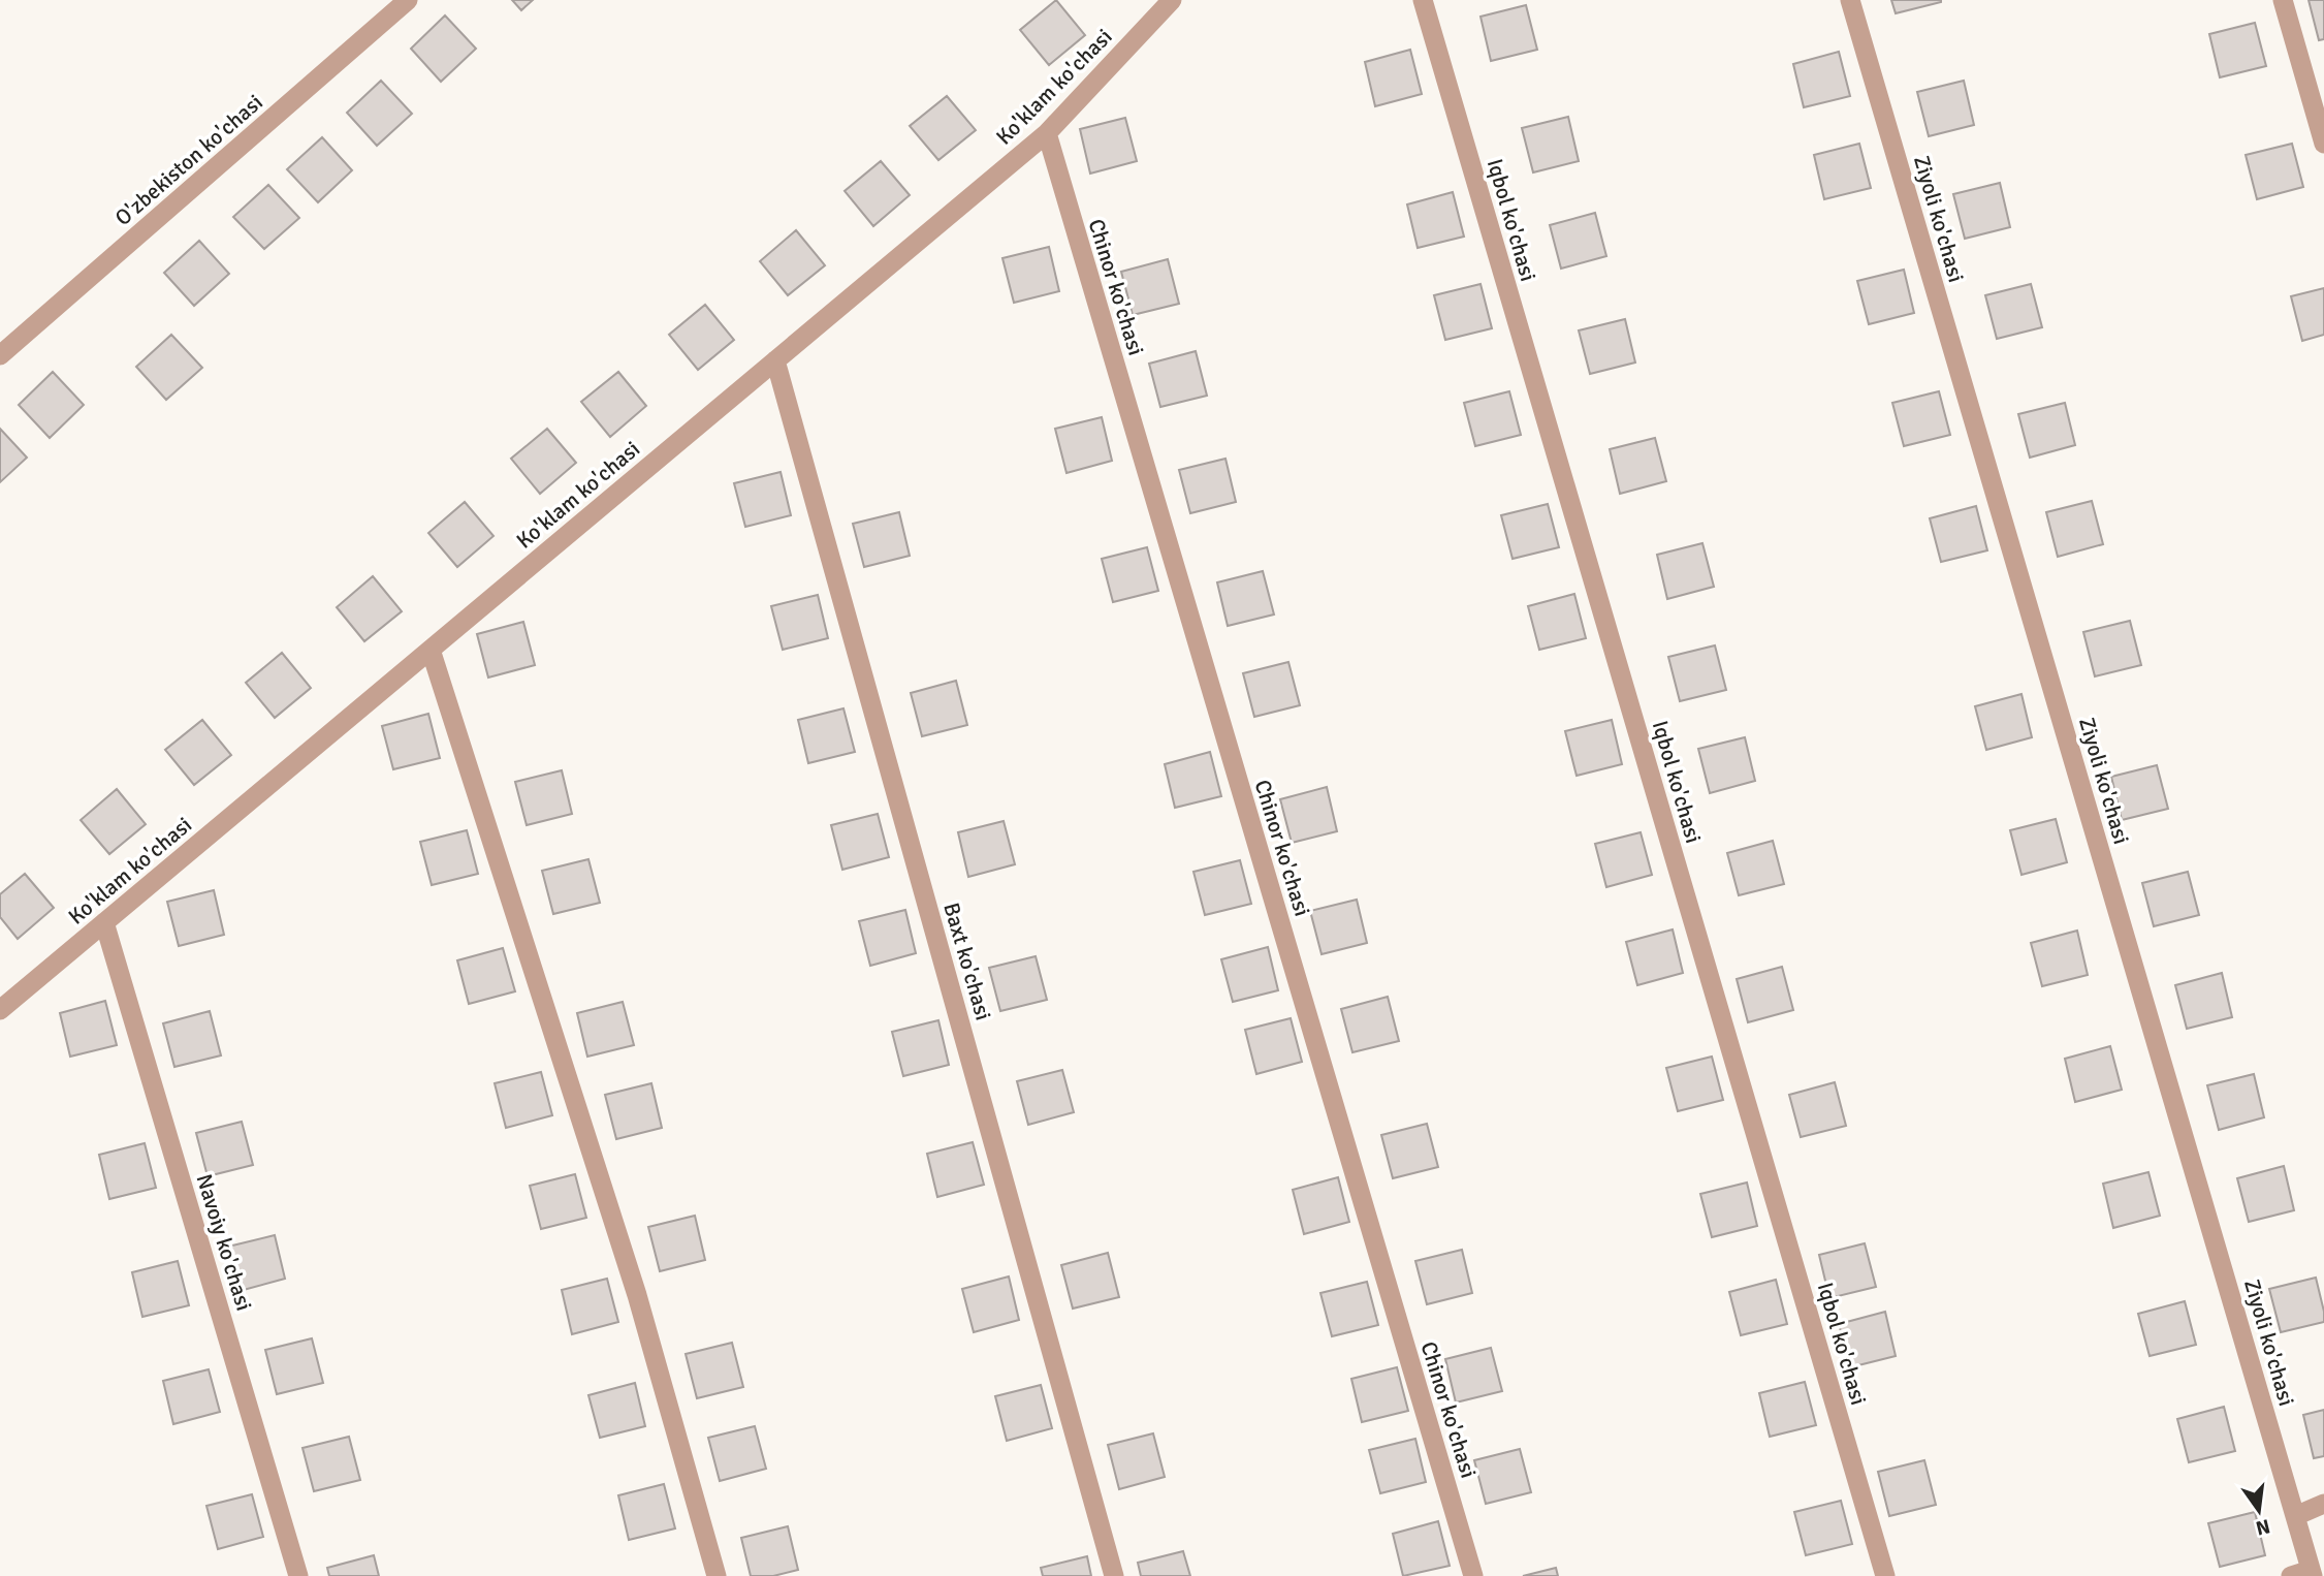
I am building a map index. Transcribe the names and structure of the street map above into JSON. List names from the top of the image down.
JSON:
{
  "streets": {
    "street": [
      "Ko'klam ko'chasi",
      "O'zbekiston ko'chasi",
      "Ziyoli ko'chasi",
      "Iqbol ko'chasi",
      "Chinor ko'chasi",
      "Baxt ko'chasi",
      "Navoiy ko'chasi"
    ]
  },
  "crossings": [
    ["Ko'klam ko'chasi", "Chinor ko'chasi"],
    ["Ko'klam ko'chasi", "Baxt ko'chasi"],
    ["Ko'klam ko'chasi", "Navoiy ko'chasi"]
  ],
  "north": "bottom"
}
